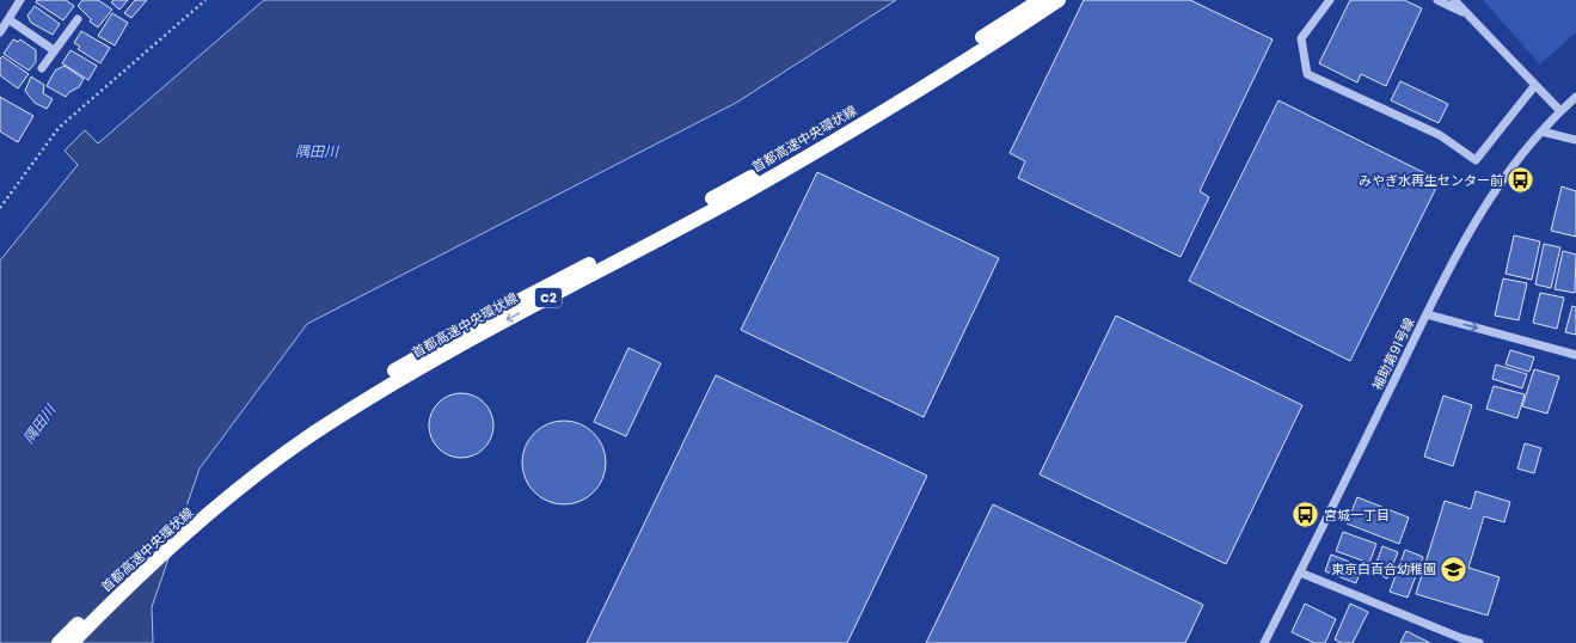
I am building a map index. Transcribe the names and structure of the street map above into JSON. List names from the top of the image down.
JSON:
{
  "streets": {
    "highway": ["首都高速中央環状線", "C2"],
    "street": ["補助第91号線"]
  },
  "water": ["隅田川"],
  "places": {
    "bus stop": ["みやぎ水再生センター前", "宮城一丁目"],
    "school or university": ["東京白百合幼稚園"]
  }
}
